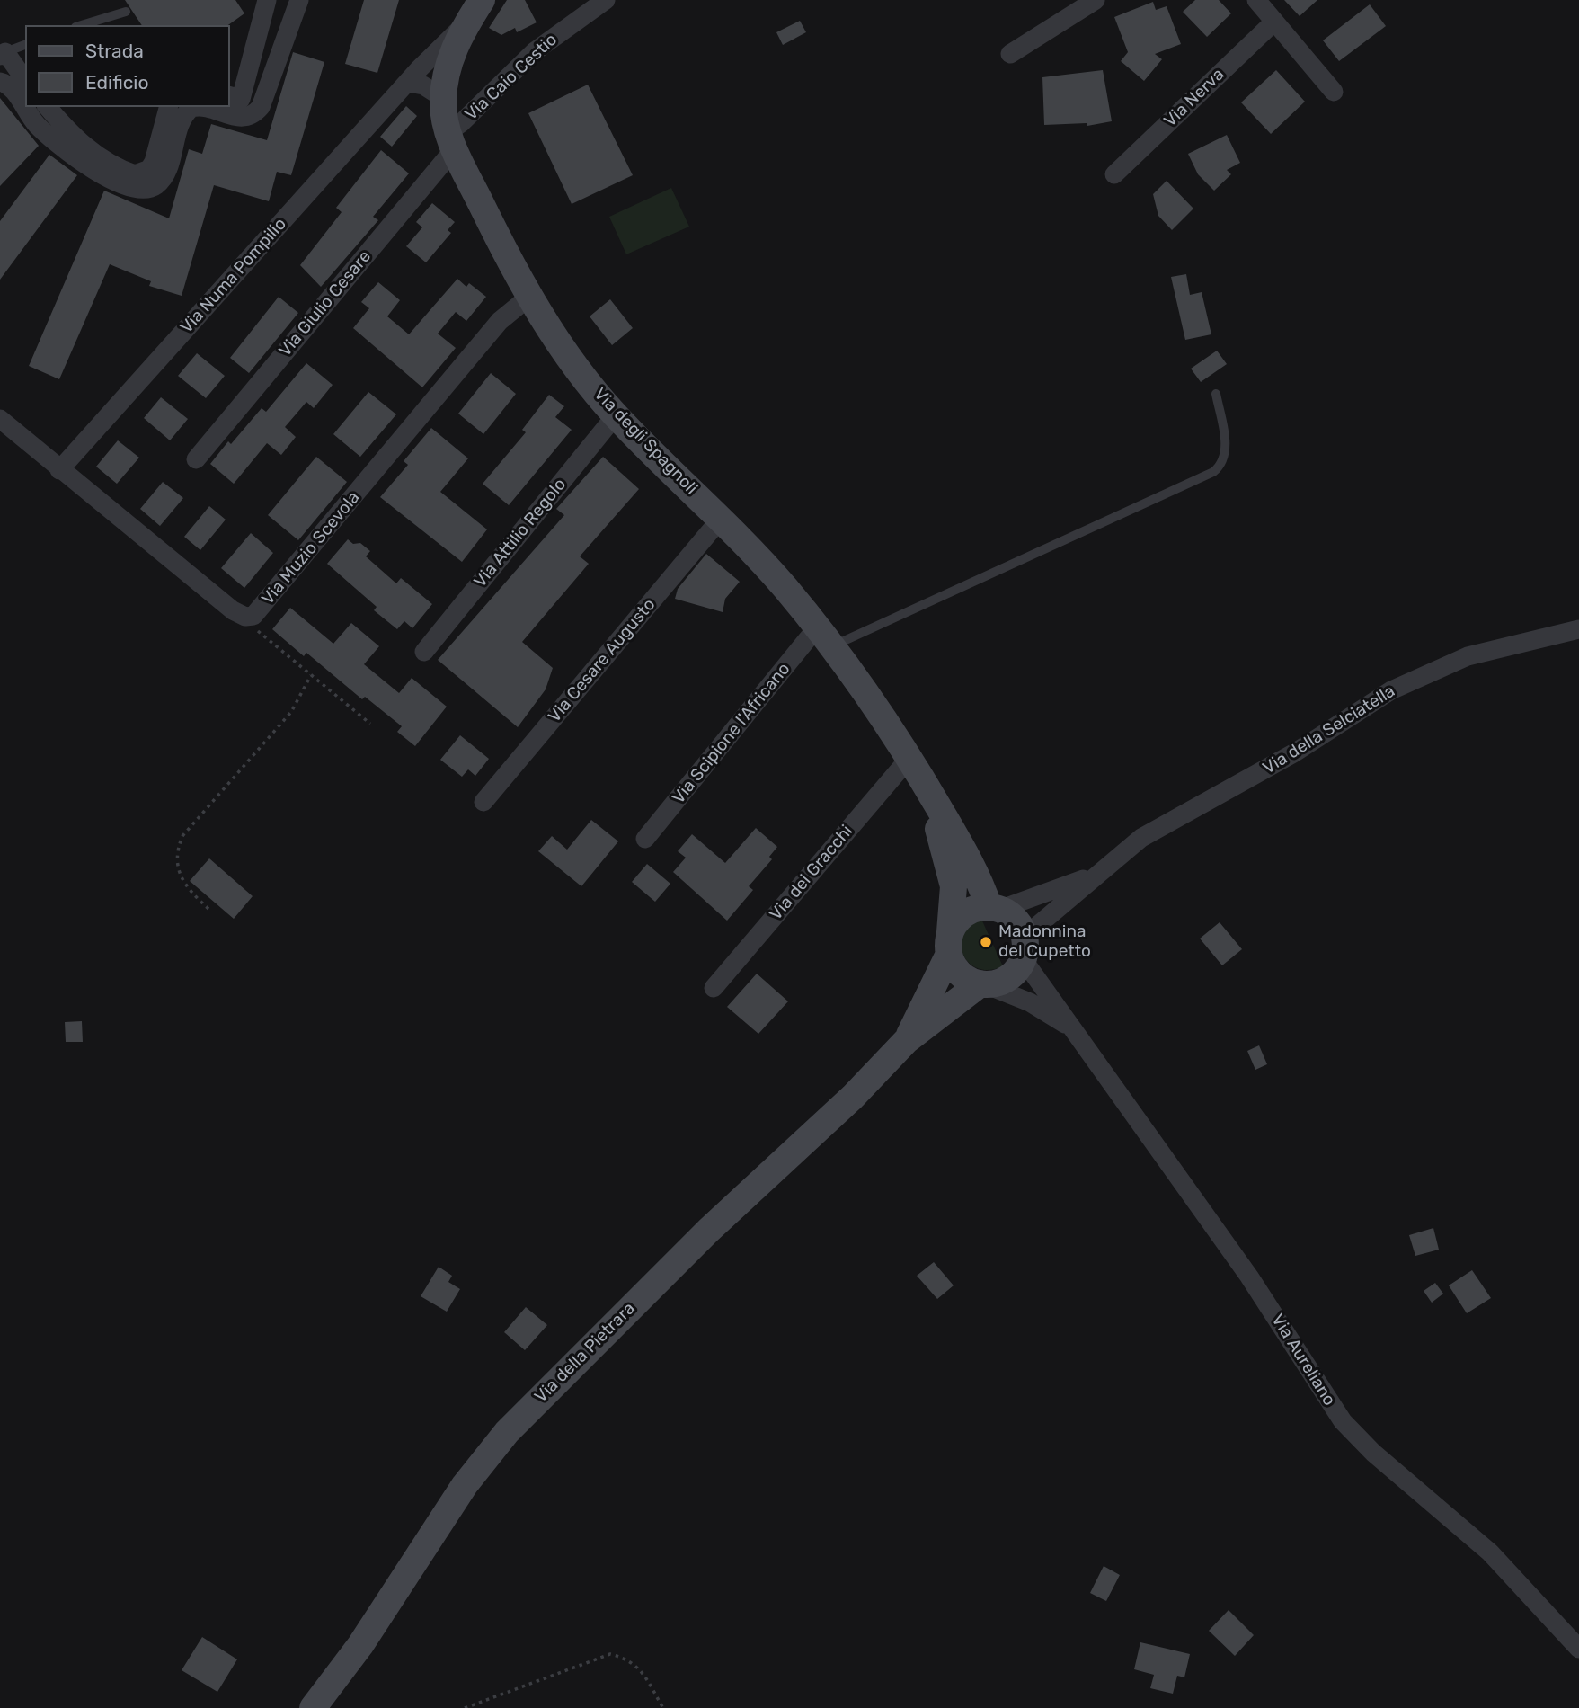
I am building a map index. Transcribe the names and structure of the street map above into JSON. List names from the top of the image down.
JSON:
{
  "streets": {
    "street": [
      "Via Caio Cestio",
      "Via Nerva",
      "Via Numa Pompilio",
      "Via Giulio Cesare",
      "Via degli Spagnoli",
      "Via Attilio Regolo",
      "Via Muzio Scevola",
      "Via Cesare Augusto",
      "Via della Selciatella",
      "Via Scipione l'Africano",
      "Via dei Gracchi",
      "Via della Pietrara",
      "Via Aureliano"
    ]
  },
  "crossings": [
    ["Via Caio Cestio", "Via Giulio Cesare"],
    ["Via Caio Cestio", "Via degli Spagnoli"],
    ["Via Numa Pompilio", "Via degli Spagnoli"],
    ["Via Giulio Cesare", "Via degli Spagnoli"],
    ["Via degli Spagnoli", "Via Attilio Regolo"],
    ["Via degli Spagnoli", "Via Muzio Scevola"],
    ["Via degli Spagnoli", "Via Cesare Augusto"],
    ["Via degli Spagnoli", "Via Scipione l'Africano"],
    ["Via degli Spagnoli", "Via dei Gracchi"],
    ["Via degli Spagnoli", "Via della Pietrara"],
    ["Via della Selciatella", "Via della Pietrara"],
    ["Via della Selciatella", "Via Aureliano"],
    ["Via dei Gracchi", "Via della Pietrara"],
    ["Via della Pietrara", "Via Aureliano"]
  ],
  "places": ["Madonnina del Cupetto"],
  "legend": ["Strada", "Edificio"]
}
